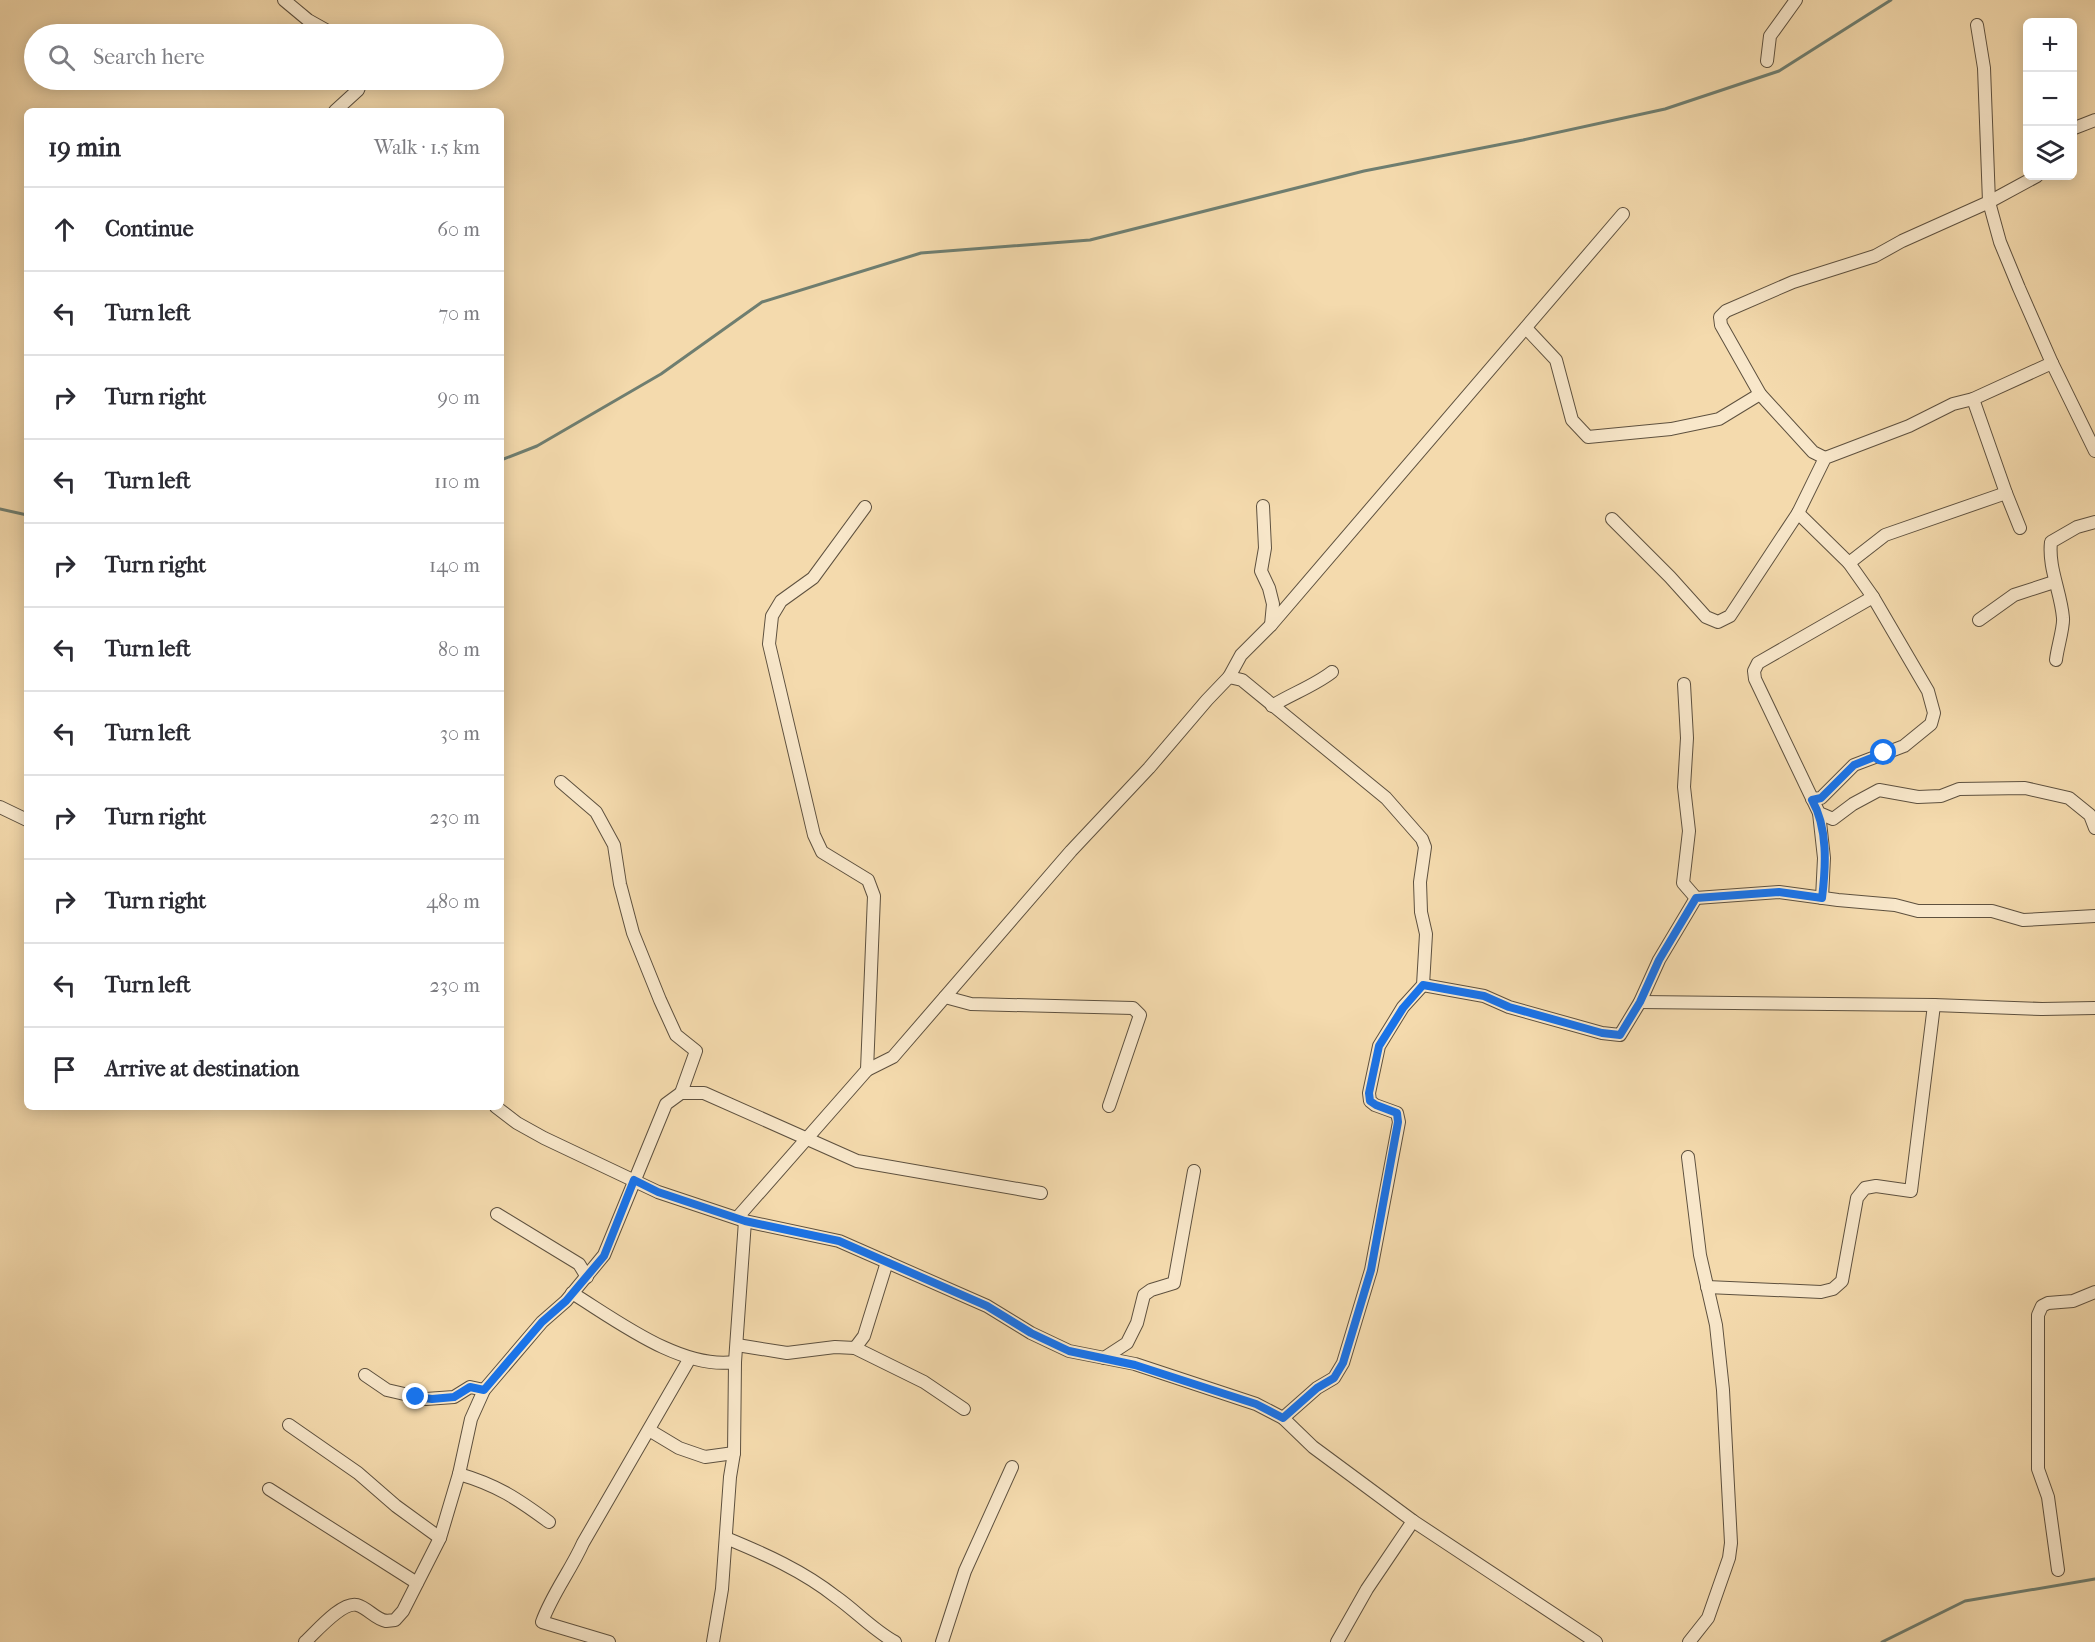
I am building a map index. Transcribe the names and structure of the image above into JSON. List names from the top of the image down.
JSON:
{
  "page": {
    "map_buttons": ["+", "−"],
    "search": "Search here",
    "heading": ["19 min", "Walk · 1.5 km"],
    "list": [
      ["Continue", "60 m"],
      ["Turn left", "70 m"],
      ["Turn right", "90 m"],
      ["Turn left", "110 m"],
      ["Turn right", "140 m"],
      ["Turn left", "80 m"],
      ["Turn left", "30 m"],
      ["Turn right", "230 m"],
      ["Turn right", "480 m"],
      ["Turn left", "230 m"],
      "Arrive at destination"
    ]
  }
}
